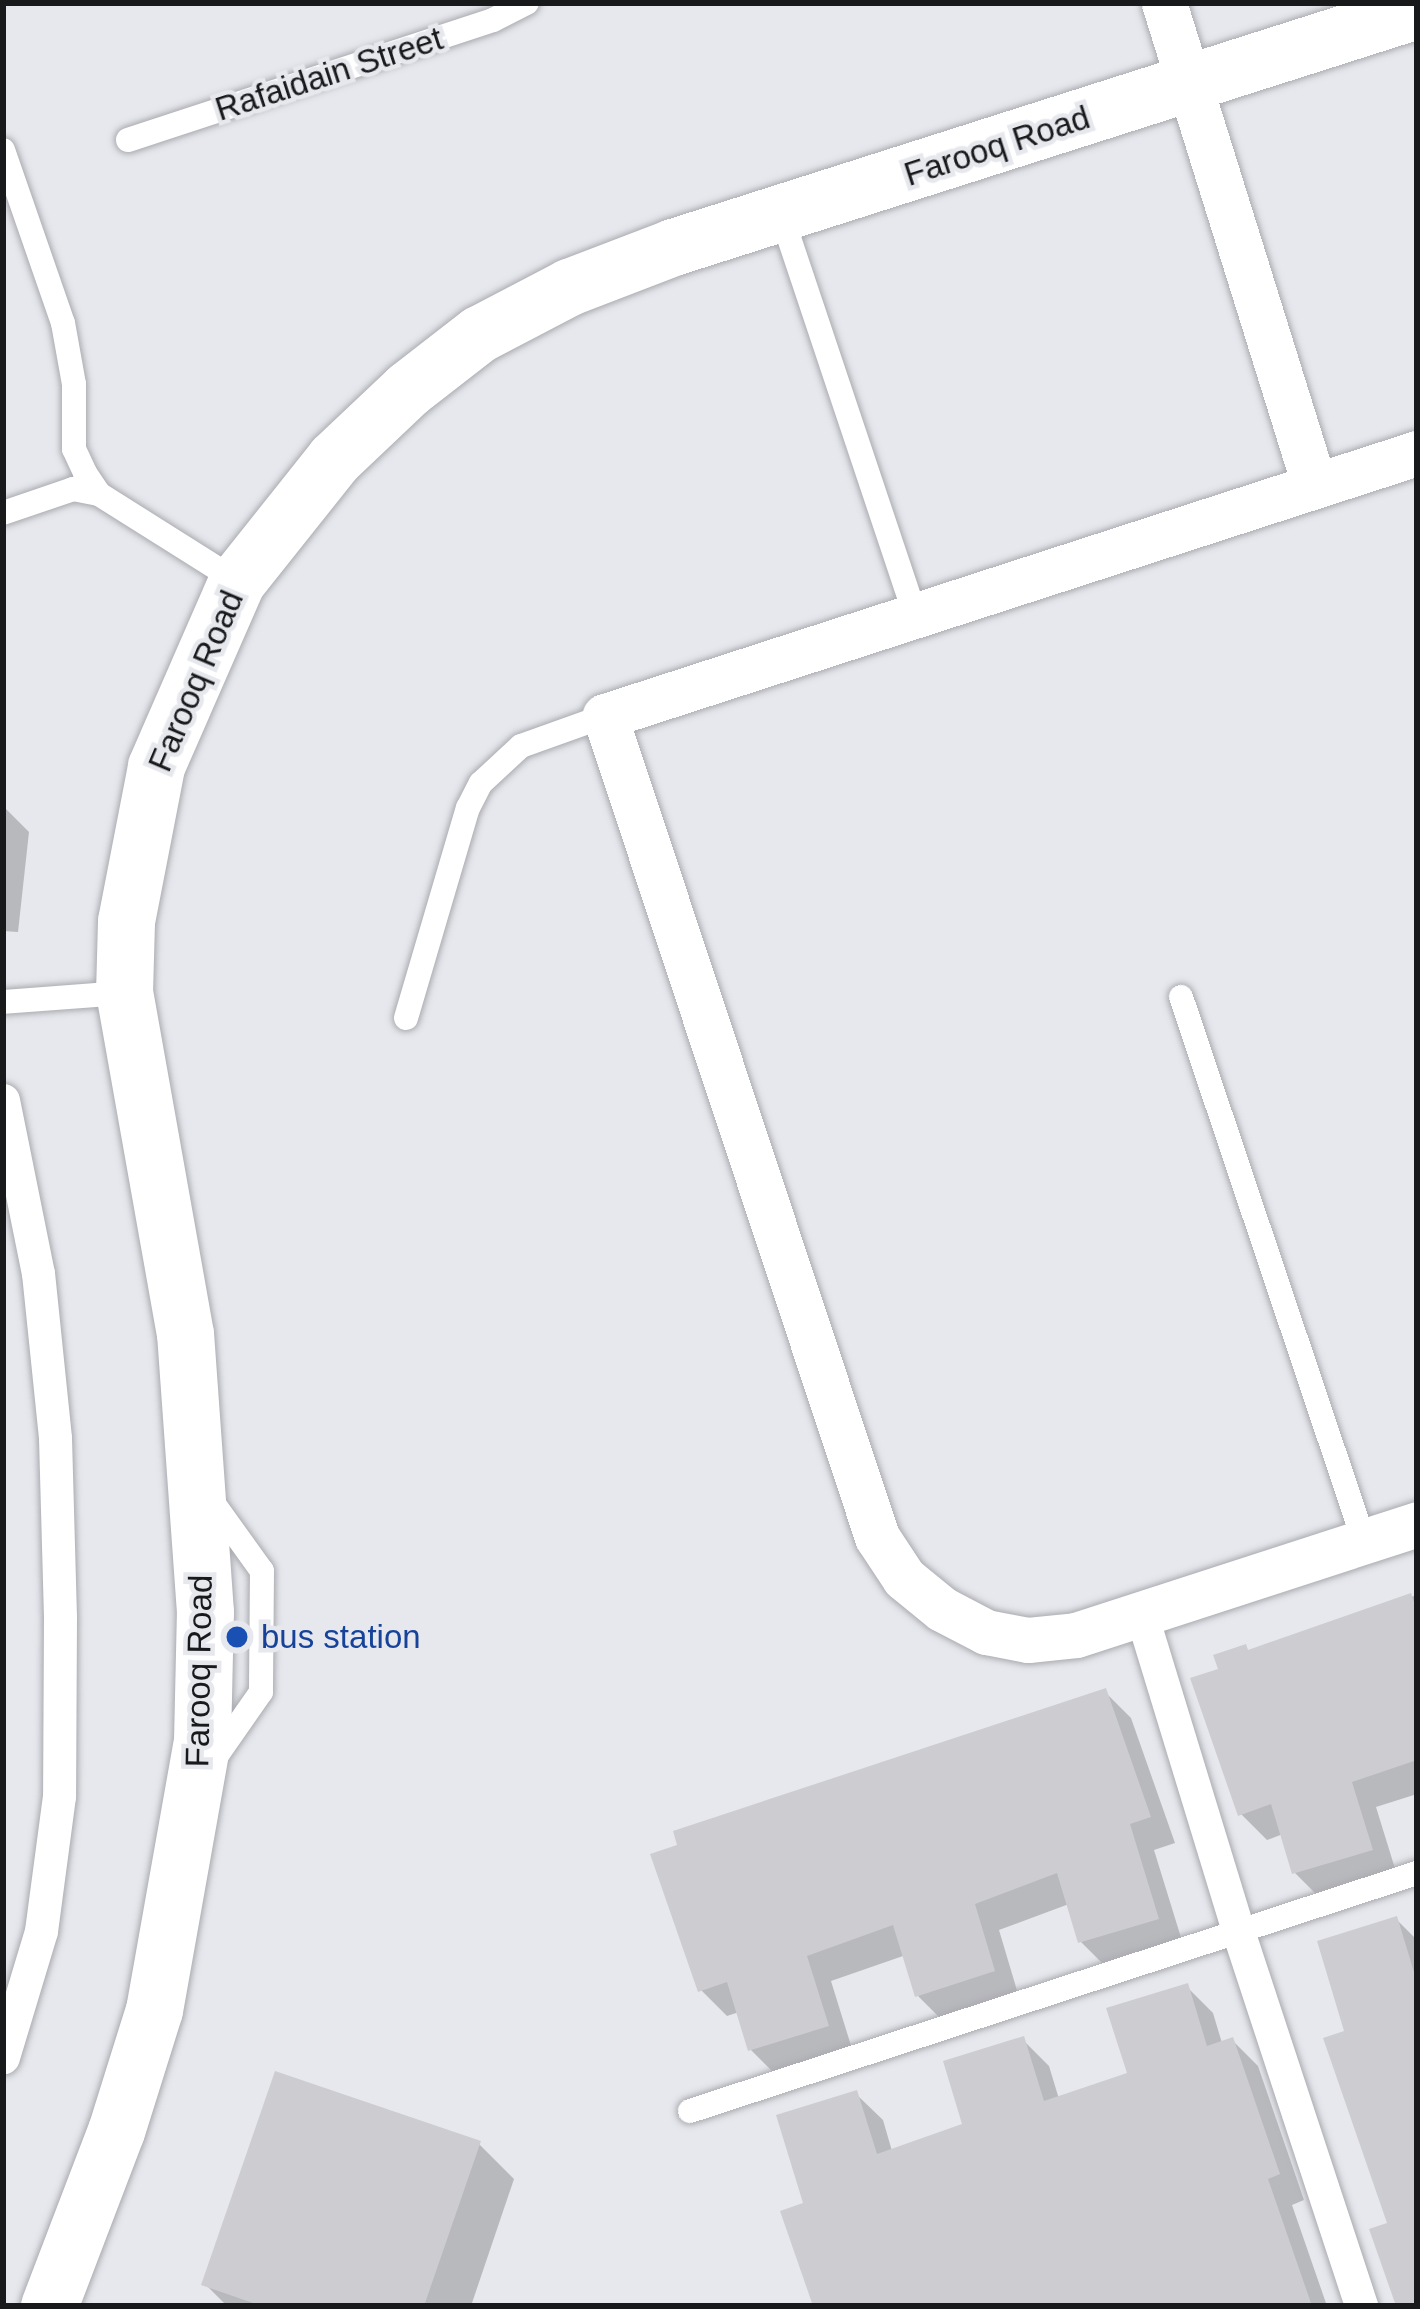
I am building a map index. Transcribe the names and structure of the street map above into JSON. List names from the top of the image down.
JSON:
{
  "streets": {
    "street": ["Farooq Road"],
    "lane": ["Rafaidain Street"]
  },
  "places": ["bus station"]
}
